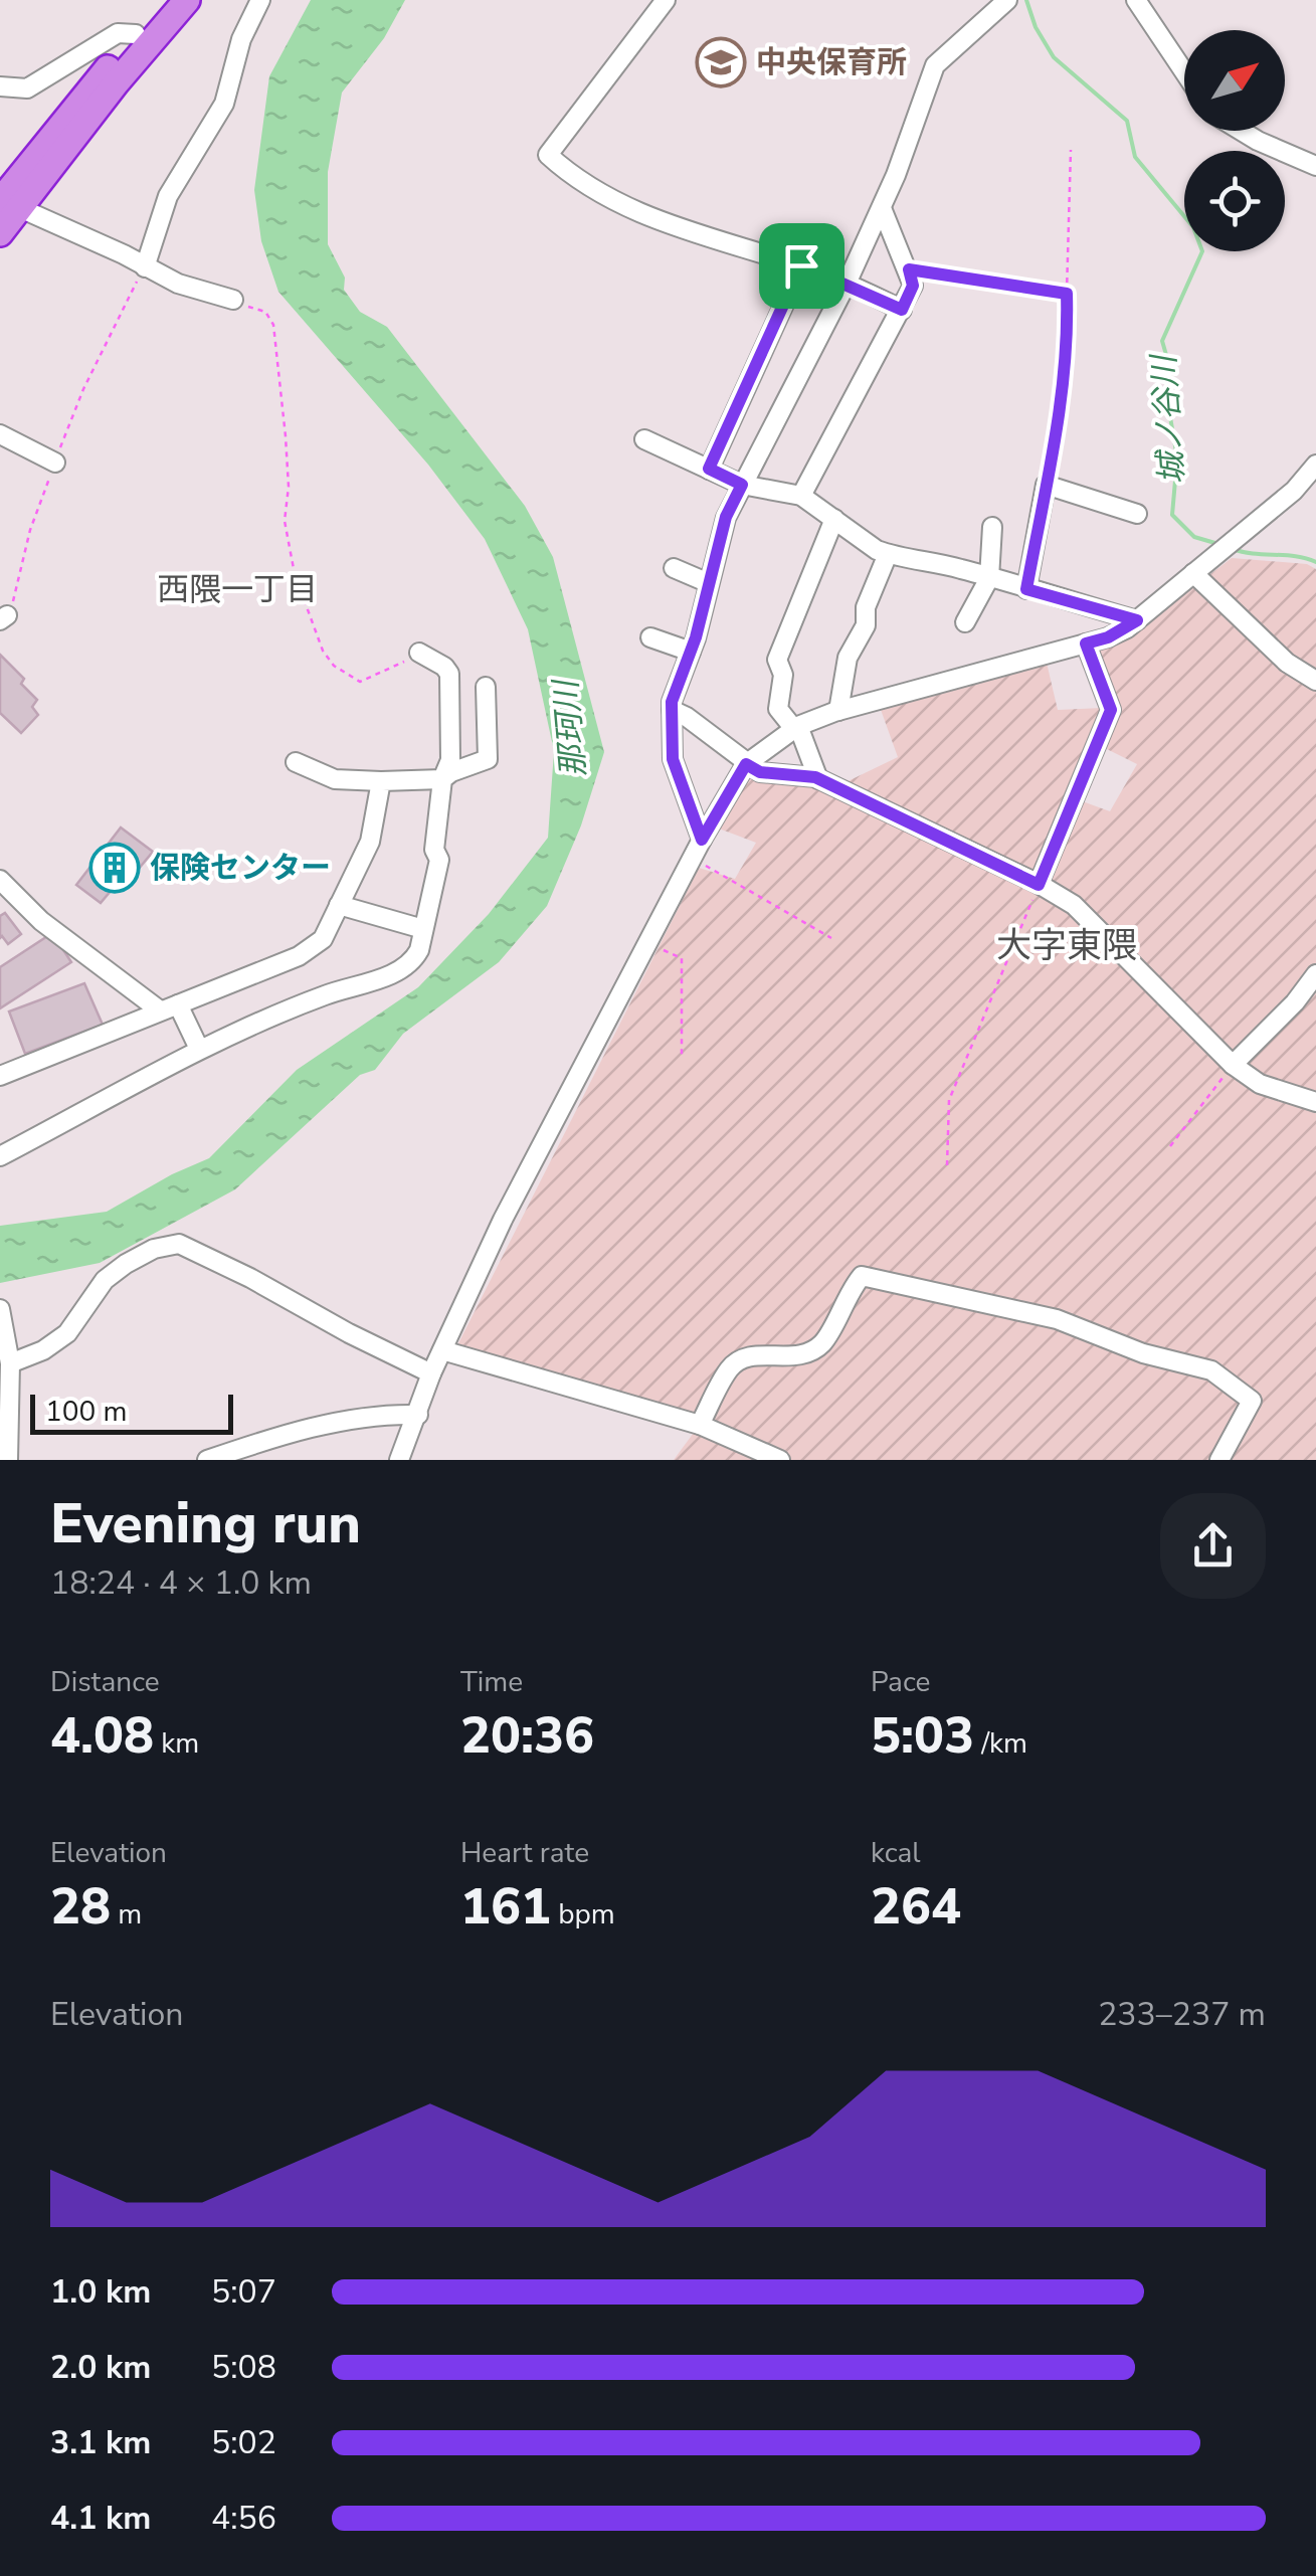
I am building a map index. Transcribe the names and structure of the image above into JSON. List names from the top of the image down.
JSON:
{
  "districts": ["西隈一丁目", "大字東隈"],
  "water": ["城ノ谷川", "那珂川"],
  "places": {
    "school or university": ["中央保育所"],
    "building": ["保険センター"]
  },
  "scale_bar": "100 m",
  "north": "top right",
  "page": {
    "scale": "100 m",
    "heading": ["Evening run", "18:24 · 4 × 1.0 km"],
    "stats": [
      ["Distance", "4.08 km"],
      ["Time", "20:36"],
      ["Pace", "5:03 /km"],
      ["Elevation", "28 m"],
      ["Heart rate", "161 bpm"],
      ["kcal", "264"]
    ],
    "chart": ["Elevation", "233–237 m"],
    "list": [
      {
        "name": "1.0 km",
        "note": "5:07"
      },
      {
        "name": "2.0 km",
        "note": "5:08"
      },
      {
        "name": "3.1 km",
        "note": "5:02"
      },
      {
        "name": "4.1 km",
        "note": "4:56"
      }
    ]
  }
}
